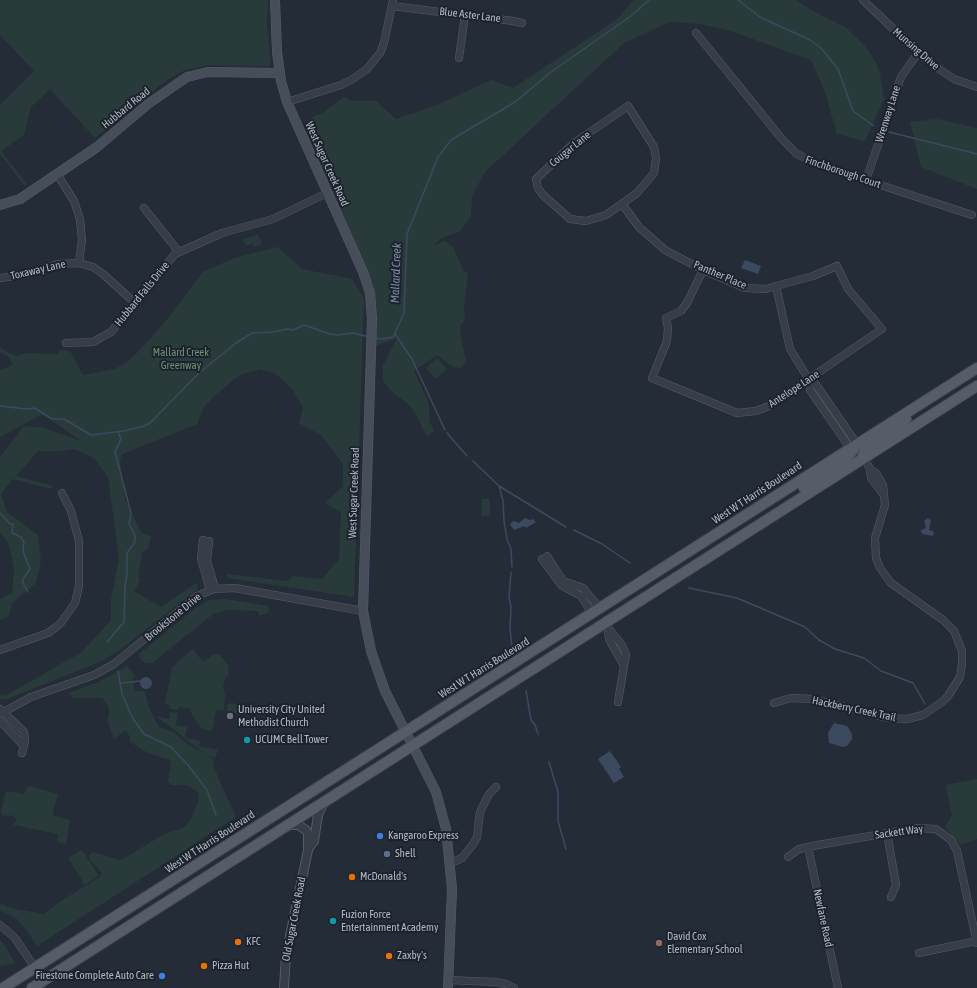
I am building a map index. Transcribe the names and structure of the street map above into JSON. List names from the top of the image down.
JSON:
{
  "streets": {
    "main road": ["Hubbard Road", "West Sugar Creek Road", "West W T Harris Boulevard"],
    "street": [
      "Blue Aster Lane",
      "Munsing Drive",
      "Wrenway Lane",
      "Cougar Lane",
      "Finchborough Court",
      "Toxaway Lane",
      "Panther Place",
      "Hubbard Falls Drive",
      "Antelope Lane",
      "Brookstone Drive",
      "Hackberry Creek Trail",
      "Sackett Way",
      "Newfane Road",
      "Old Sugar Creek Road"
    ]
  },
  "crossings": [
    ["Munsing Drive", "Wrenway Lane"],
    ["Hubbard Road", "West Sugar Creek Road"],
    ["Wrenway Lane", "Finchborough Court"],
    ["Cougar Lane", "Panther Place"],
    ["West Sugar Creek Road", "Hubbard Falls Drive"],
    ["West Sugar Creek Road", "West W T Harris Boulevard"],
    ["West Sugar Creek Road", "Brookstone Drive"],
    ["Toxaway Lane", "Hubbard Falls Drive"],
    ["Panther Place", "Antelope Lane"],
    ["Sackett Way", "Newfane Road"]
  ],
  "water": ["Mallard Creek"],
  "parks": ["Mallard Creek Greenway"],
  "places": [
    "University City United Methodist Church",
    "UCUMC Bell Tower",
    "Kangaroo Express",
    "Shell",
    "McDonald's",
    "Fuzion Force Entertainment Academy",
    "KFC",
    "David Cox Elementary School",
    "Zaxby's",
    "Pizza Hut",
    "Firestone Complete Auto Care"
  ]
}
